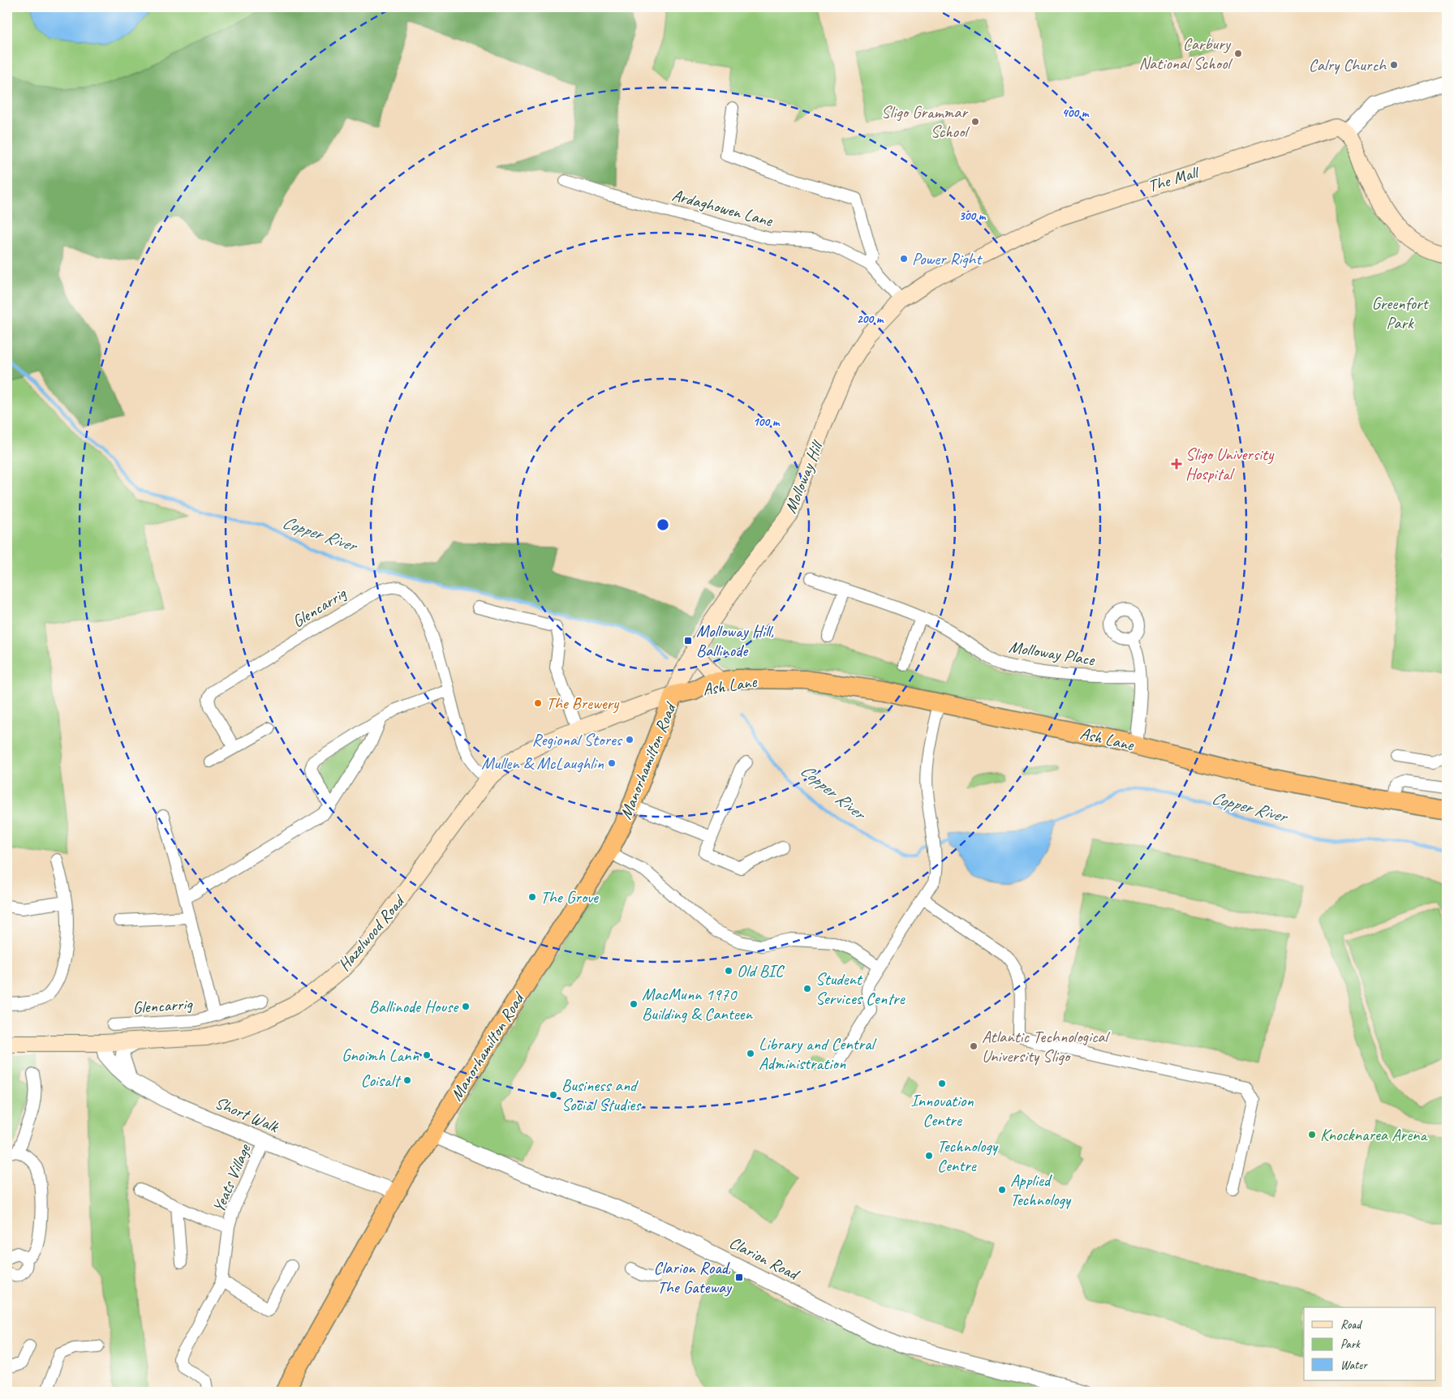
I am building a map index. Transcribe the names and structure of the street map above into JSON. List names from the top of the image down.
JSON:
{
  "streets": {
    "highway": ["Ash Lane", "Manorhamilton Road"],
    "main road": ["The Mall", "Molloway Hill", "Hazelwood Road"],
    "street": [
      "Ardaghowen Lane",
      "Glencarrig",
      "Molloway Place",
      "Short Walk",
      "Yeats Village",
      "Clarion Road"
    ]
  },
  "crossings": [
    ["The Mall", "Ardaghowen Lane"],
    ["The Mall", "Molloway Hill"],
    ["Ardaghowen Lane", "Molloway Hill"],
    ["Molloway Hill", "Ash Lane"],
    ["Molloway Hill", "Manorhamilton Road"],
    ["Molloway Hill", "Hazelwood Road"],
    ["Glencarrig", "Hazelwood Road"],
    ["Ash Lane", "Manorhamilton Road"],
    ["Ash Lane", "Hazelwood Road"],
    ["Manorhamilton Road", "Hazelwood Road"],
    ["Manorhamilton Road", "Short Walk"],
    ["Manorhamilton Road", "Clarion Road"],
    ["Hazelwood Road", "Short Walk"],
    ["Short Walk", "Yeats Village"]
  ],
  "water": ["Copper River"],
  "parks": ["Greenfort Park"],
  "places": {
    "other": [
      "Carbury National School",
      "Calry Church",
      "Sligo Grammar School",
      "Power Right",
      "The Brewery",
      "Regional Stores",
      "Mullen & McLaughlin",
      "The Grove",
      "Old BIC",
      "Student Services Centre",
      "MacMunn 1970 Building & Canteen",
      "Ballinode House",
      "Atlantic Technological University Sligo",
      "Library and Central Administration",
      "Gnoimh Lann",
      "Coisalt",
      "Innovation Centre",
      "Business and Social Studies",
      "Knocknarea Arena",
      "Technology Centre",
      "Applied Technology"
    ],
    "health": ["Sligo University Hospital"],
    "transit": ["Molloway Hill, Ballinode", "Clarion Road, The Gateway"]
  },
  "legend": ["Road", "Park", "Water"],
  "rings": [
    "400 m",
    "300 m",
    "200 m",
    "100 m"
  ]
}
